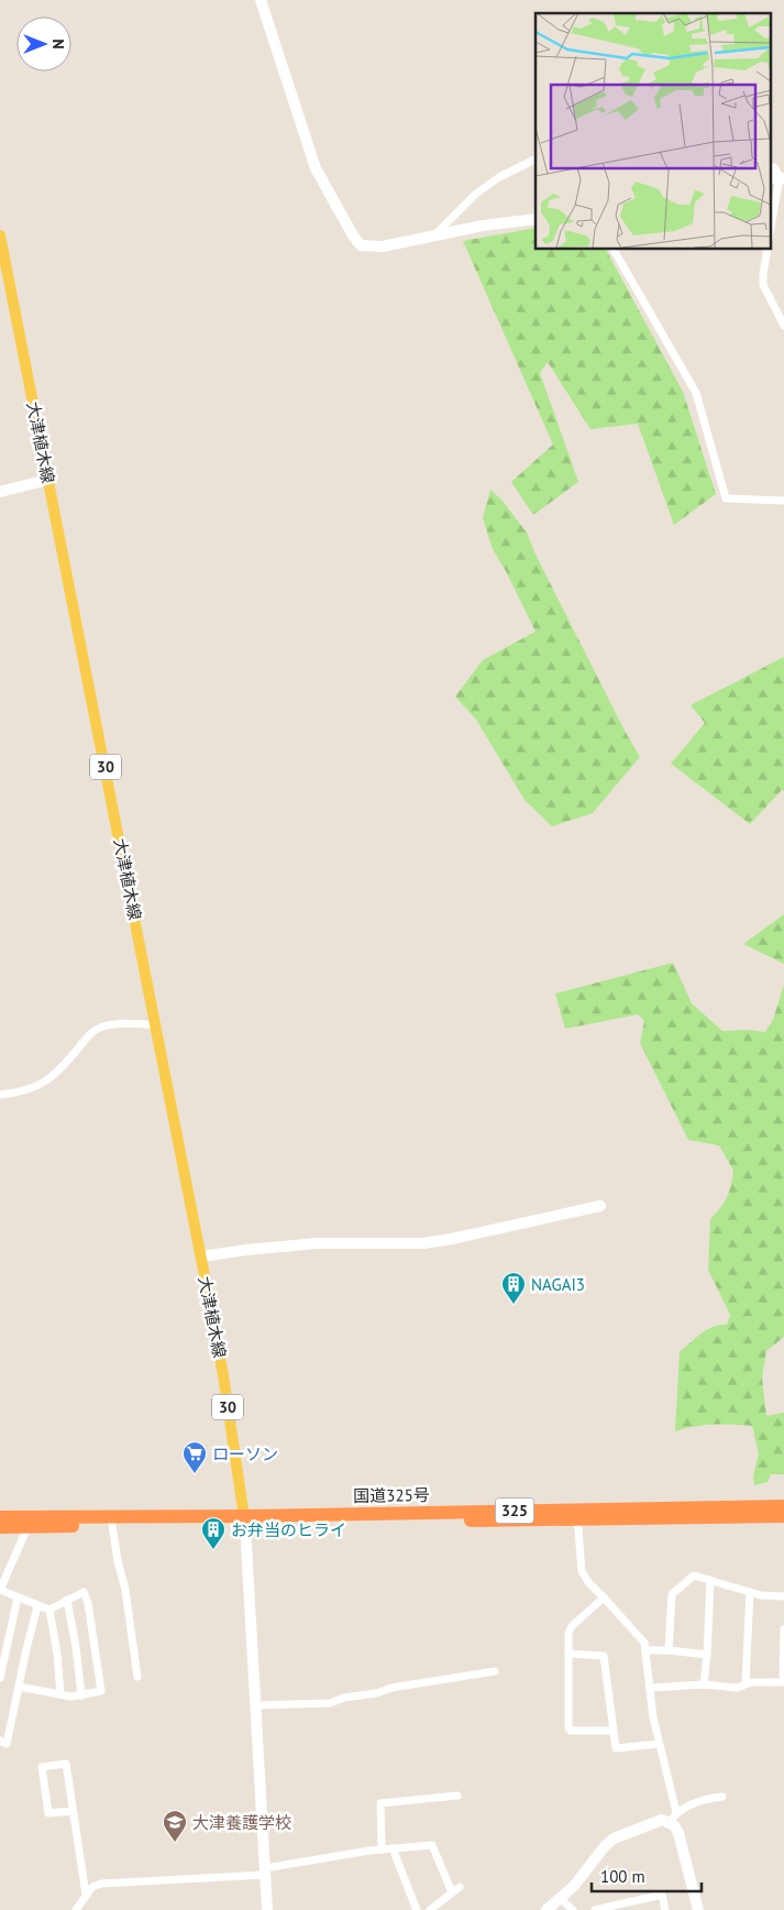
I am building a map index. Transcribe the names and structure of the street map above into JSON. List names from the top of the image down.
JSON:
{
  "streets": {
    "highway": ["国道325号", "325"],
    "main road": ["大津植木線", "30"]
  },
  "crossings": [
    ["大津植木線", "国道325号"]
  ],
  "places": {
    "building": ["NAGAI3", "お弁当のヒライ"],
    "supermarket": ["ローソン"],
    "school or university": ["大津養護学校"]
  },
  "scale_bar": "100 m",
  "north": "right"
}
